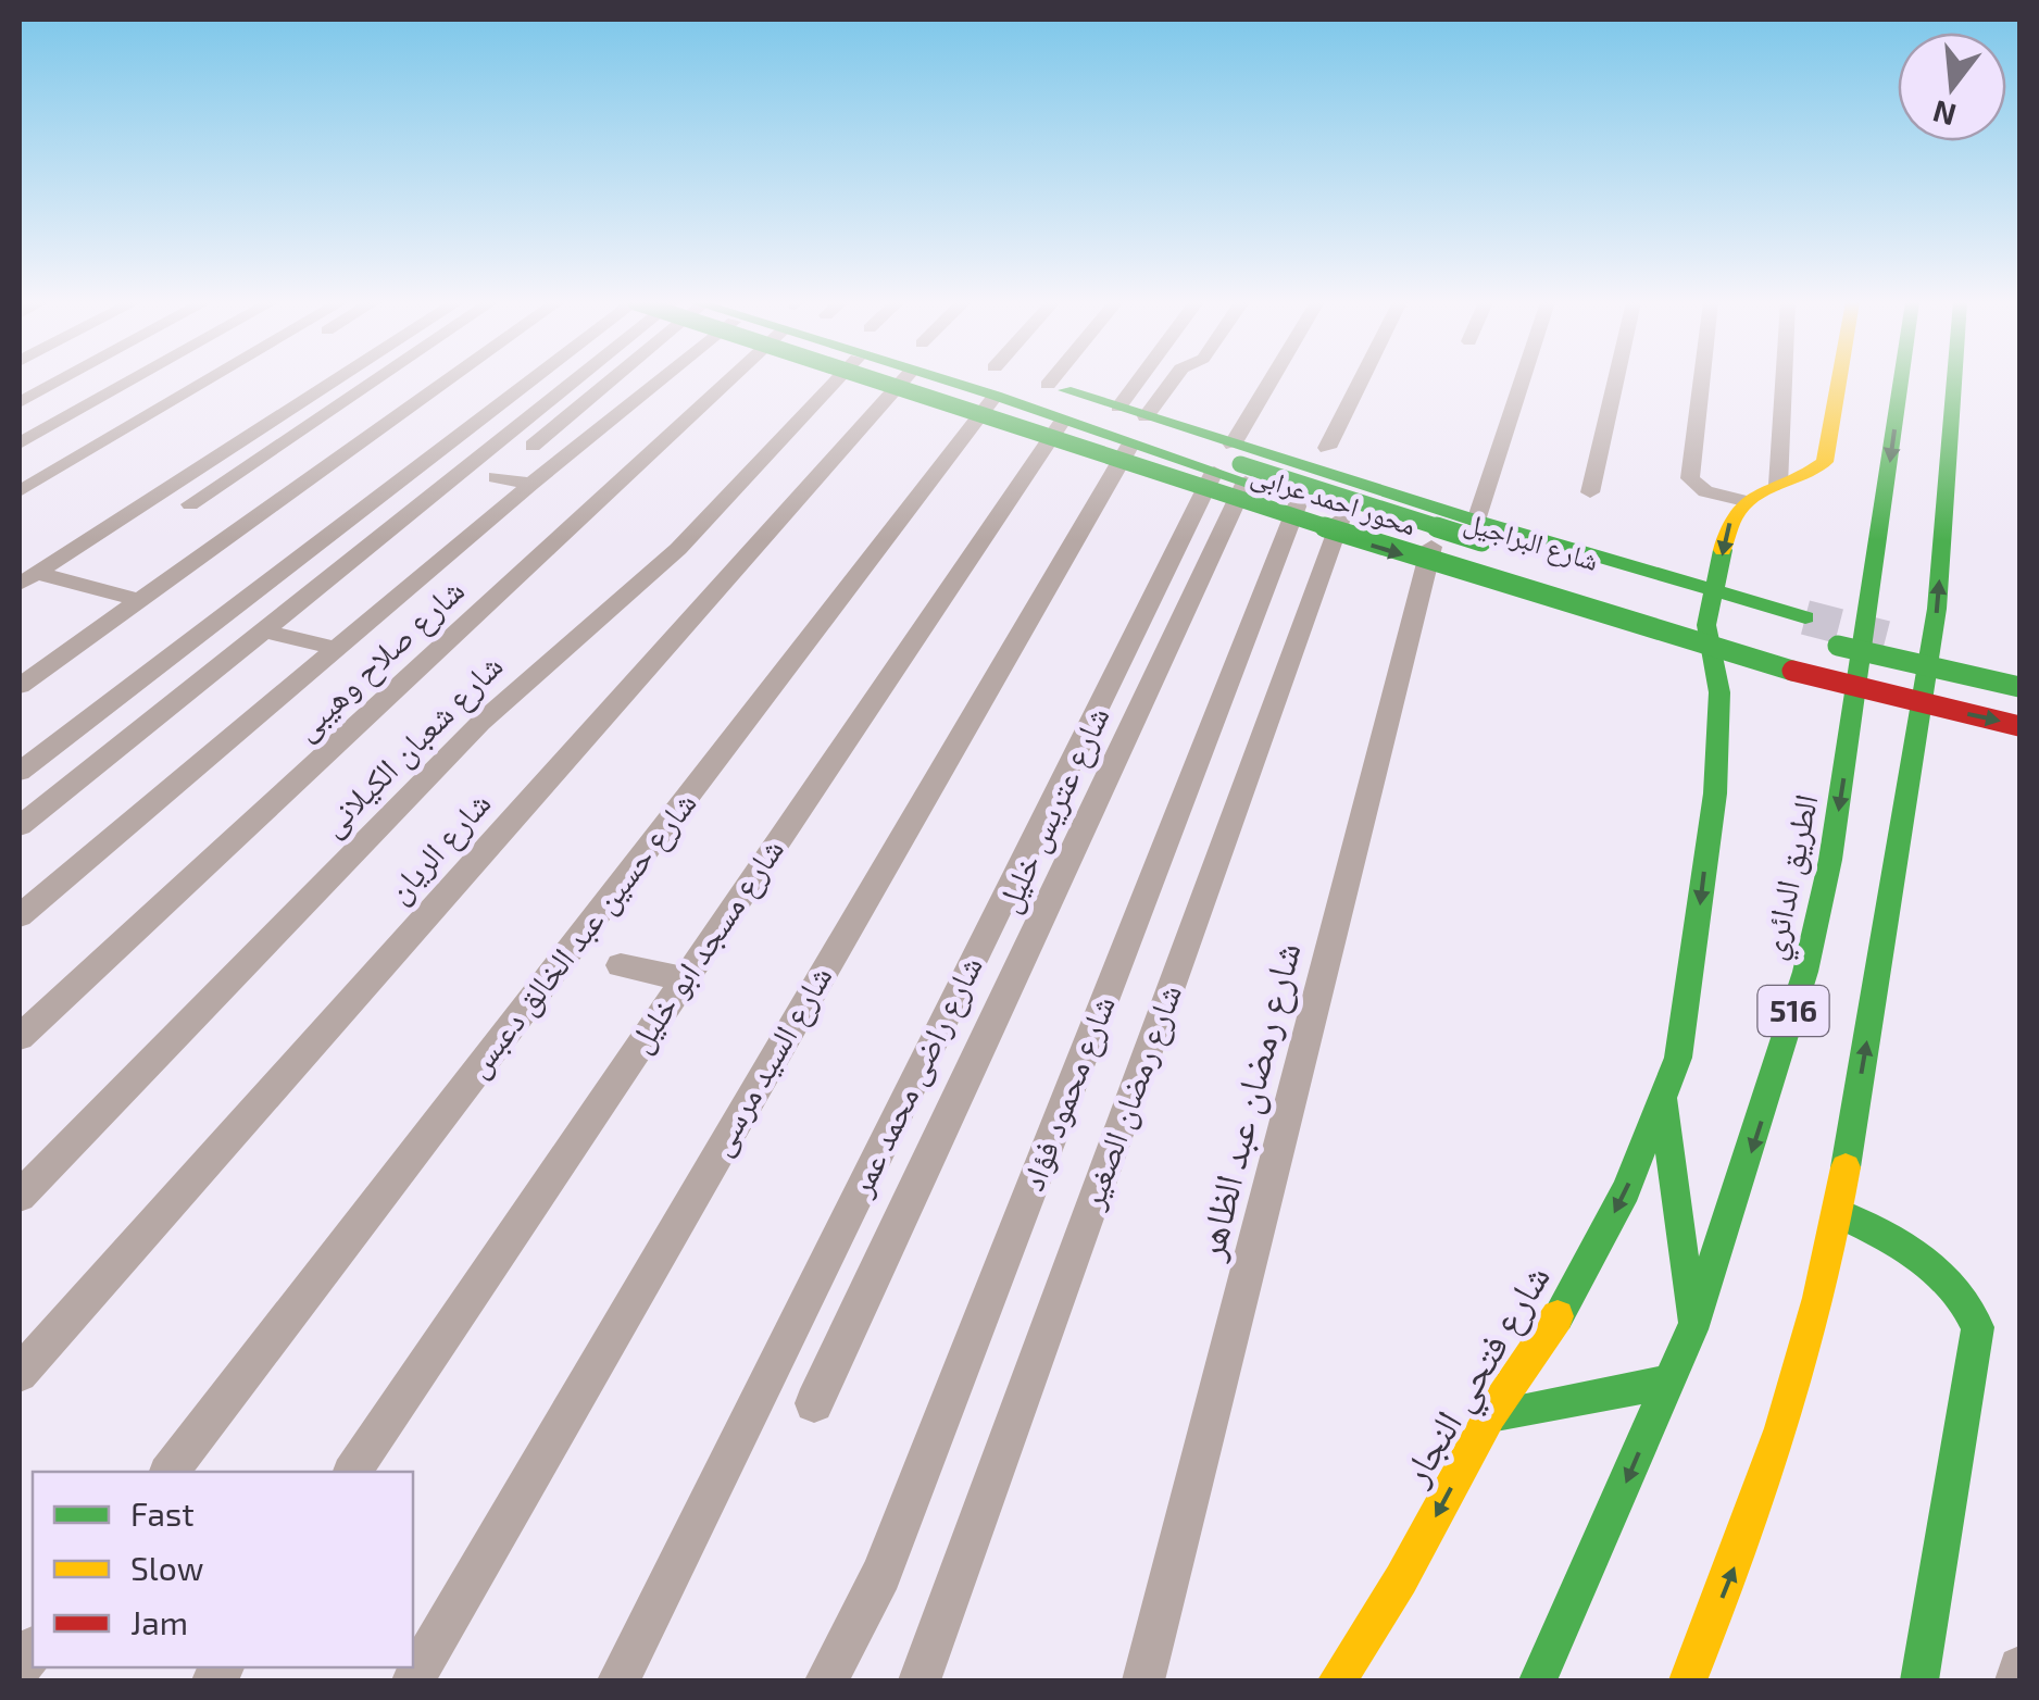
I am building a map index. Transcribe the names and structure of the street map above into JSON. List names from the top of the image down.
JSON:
{
  "streets": {
    "main road": [
      "محور احمد عرابى",
      "شارع البراجيل",
      "الطريق الدائري",
      "516",
      "شارع فتحي النجار"
    ],
    "street": [
      "شارع صلاح وهيبى",
      "شارع شعبان الكيلانى",
      "شارع عتريس خليل",
      "شارع الريان",
      "شارع حسين عبد الخالق دعبس",
      "شارع مسجد ابو خليل",
      "شارع السيد مرسى",
      "شارع راضى محمد عمر",
      "شارع محمود فؤاد",
      "شارع رمضان الصغير",
      "شارع رمضان عبد الظاهر"
    ]
  },
  "crossings": [
    ["شارع البراجيل", "شارع عتريس خليل"],
    ["شارع البراجيل", "شارع مسجد ابو خليل"],
    ["شارع البراجيل", "شارع السيد مرسى"],
    ["شارع البراجيل", "شارع راضى محمد عمر"],
    ["شارع البراجيل", "شارع محمود فؤاد"],
    ["شارع البراجيل", "شارع رمضان الصغير"],
    ["شارع البراجيل", "شارع رمضان عبد الظاهر"],
    ["شارع البراجيل", "شارع فتحي النجار"],
    ["شارع عتريس خليل", "شارع راضى محمد عمر"]
  ],
  "legend": ["Fast", "Slow", "Jam"],
  "north": "bottom"
}
